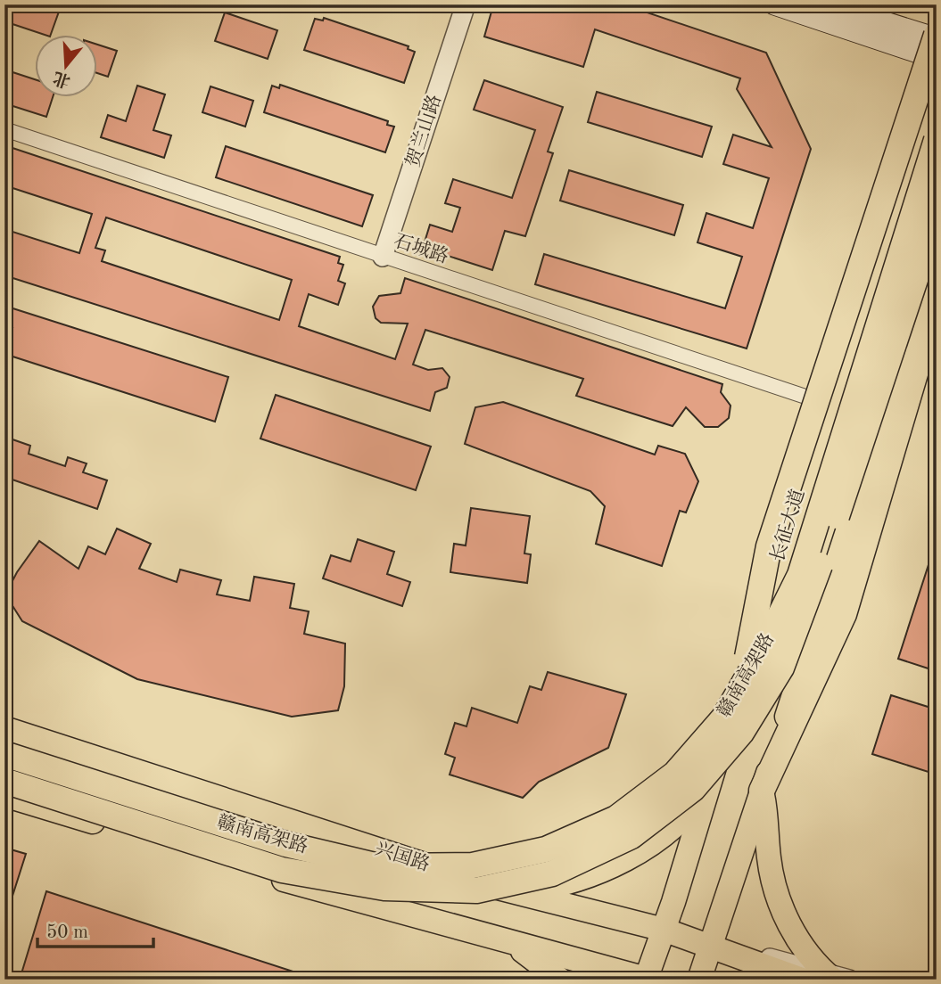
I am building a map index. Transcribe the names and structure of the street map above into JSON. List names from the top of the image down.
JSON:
{
  "streets": {
    "highway": ["赣南高架路"],
    "main road": ["长征大道", "兴国路"],
    "street": ["贺兰山路", "石城路"]
  },
  "crossings": [
    ["贺兰山路", "石城路"],
    ["石城路", "长征大道"],
    ["长征大道", "兴国路"]
  ],
  "scale_bar": "50 m",
  "north": "bottom"
}
